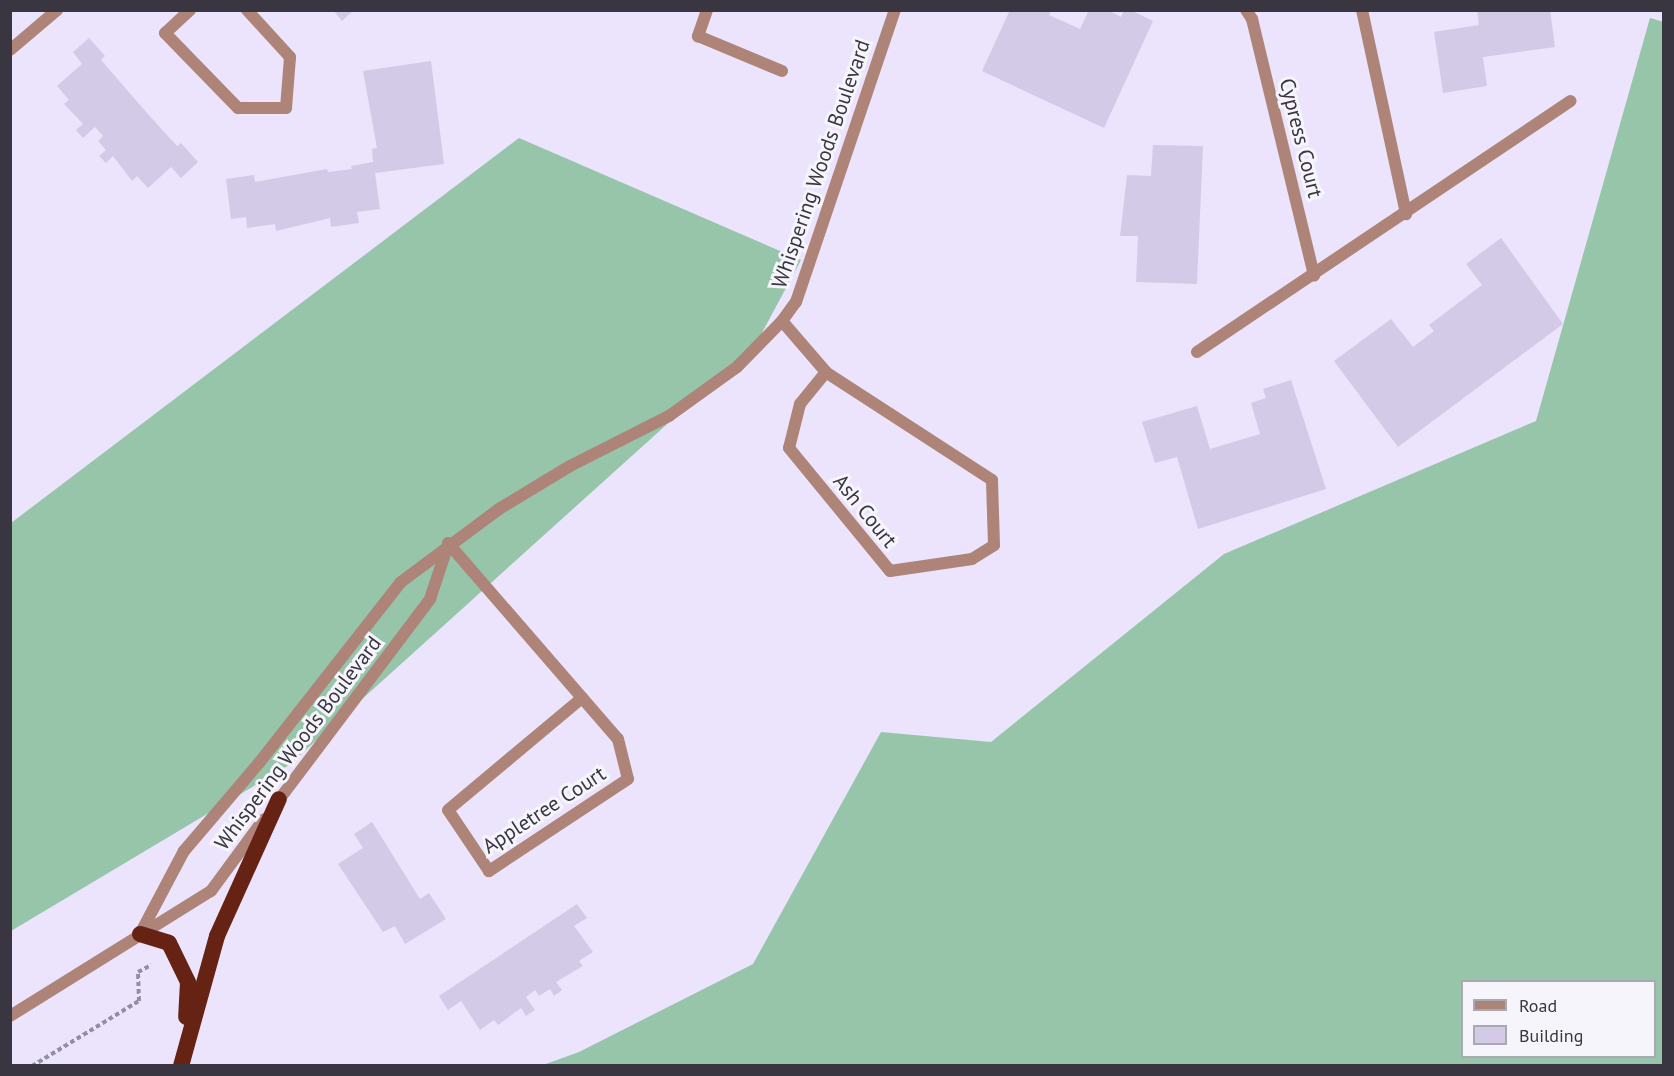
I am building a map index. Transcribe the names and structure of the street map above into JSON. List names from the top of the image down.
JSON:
{
  "streets": {
    "street": [
      "Cypress Court",
      "Whispering Woods Boulevard",
      "Ash Court",
      "Appletree Court"
    ]
  },
  "crossings": [
    ["Whispering Woods Boulevard", "Ash Court"],
    ["Whispering Woods Boulevard", "Appletree Court"]
  ],
  "legend": ["Road", "Building"]
}
